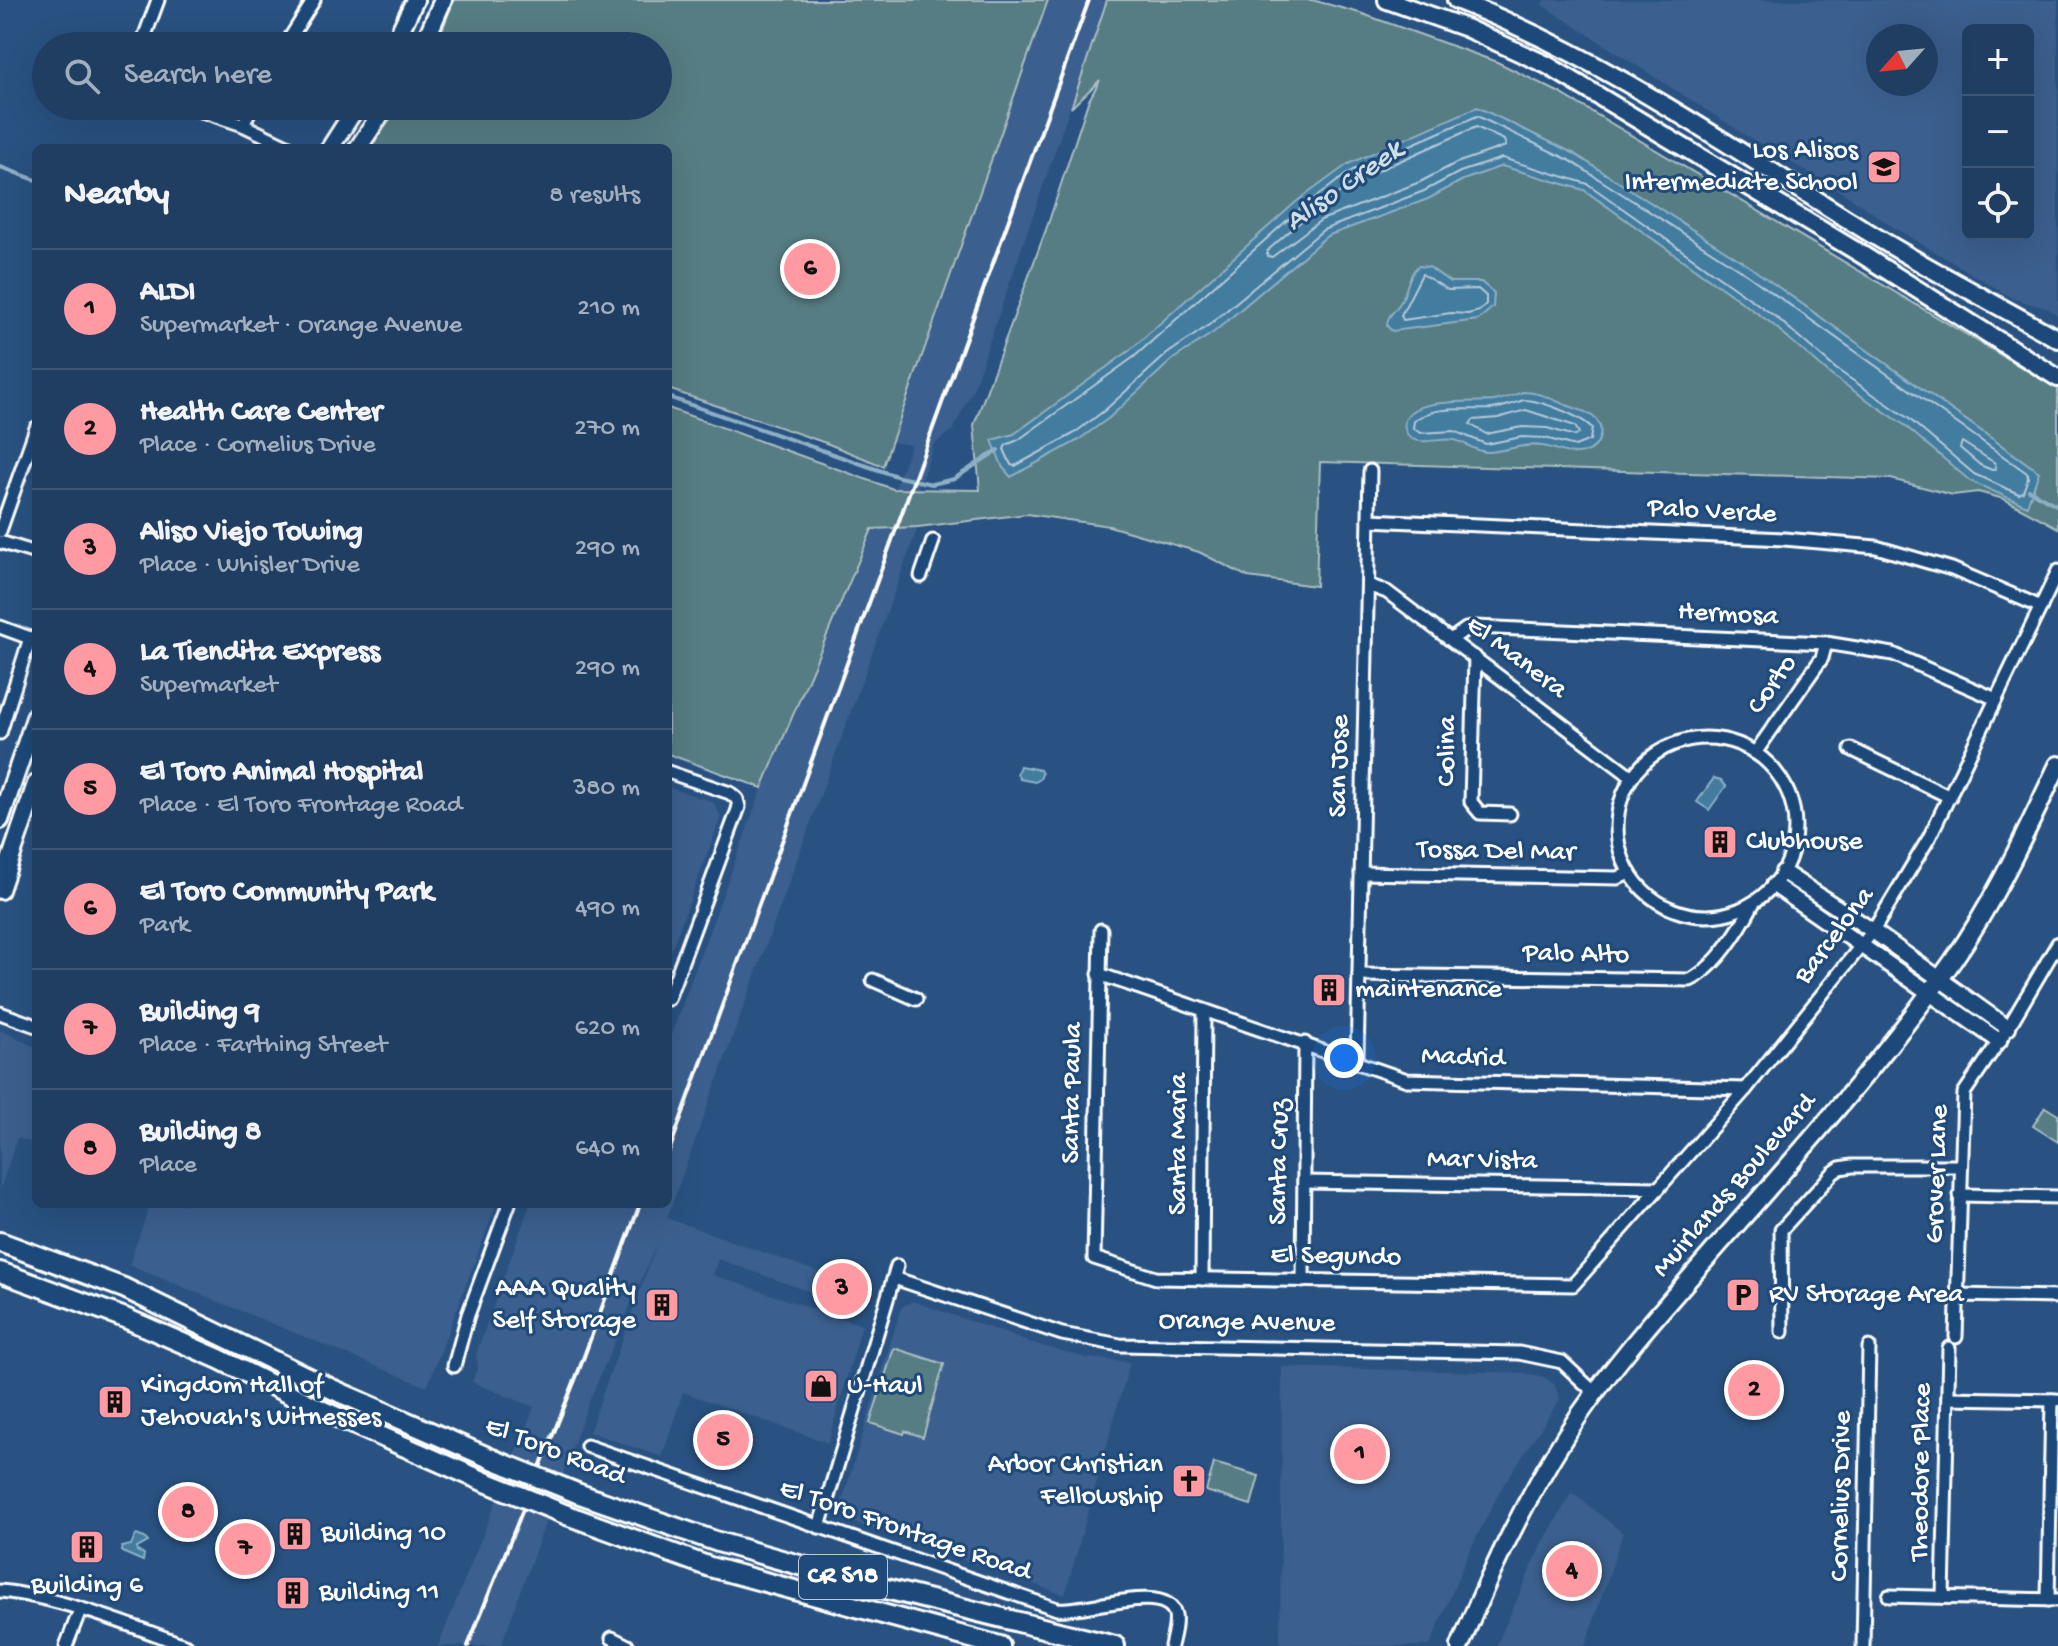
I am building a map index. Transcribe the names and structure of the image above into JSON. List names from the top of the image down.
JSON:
{
  "streets": {
    "main road": ["Muirlands Boulevard", "El Toro Road", "CR S18"],
    "street": [
      "Palo Verde",
      "Hermosa",
      "El Manera",
      "Corto",
      "Colina",
      "San Jose",
      "Tossa Del Mar",
      "Barcelona",
      "Palo Alto",
      "Madrid",
      "Santa Paula",
      "Santa Maria",
      "Mar Vista",
      "Santa Cruz",
      "Grover Lane",
      "El Segundo",
      "Orange Avenue",
      "Theodore Place",
      "Cornelius Drive",
      "El Toro Frontage Road"
    ]
  },
  "crossings": [
    ["Palo Verde", "San Jose"],
    ["Palo Verde", "Barcelona"],
    ["Hermosa", "El Manera"],
    ["Hermosa", "Corto"],
    ["Hermosa", "Barcelona"],
    ["El Manera", "Corto"],
    ["El Manera", "Colina"],
    ["El Manera", "San Jose"],
    ["El Manera", "Tossa Del Mar"],
    ["El Manera", "Palo Alto"],
    ["Corto", "Tossa Del Mar"],
    ["Corto", "Palo Alto"],
    ["San Jose", "Tossa Del Mar"],
    ["San Jose", "Palo Alto"],
    ["San Jose", "Madrid"],
    ["Tossa Del Mar", "Palo Alto"],
    ["Barcelona", "Madrid"],
    ["Barcelona", "Mar Vista"],
    ["Barcelona", "El Segundo"],
    ["Madrid", "Santa Paula"],
    ["Madrid", "Santa Maria"],
    ["Madrid", "Santa Cruz"],
    ["Santa Paula", "El Segundo"],
    ["Santa Maria", "El Segundo"],
    ["Mar Vista", "Santa Cruz"],
    ["Santa Cruz", "El Segundo"],
    ["Muirlands Boulevard", "Orange Avenue"],
    ["Orange Avenue", "El Toro Frontage Road"]
  ],
  "water": ["Aliso Creek"],
  "places": {
    "school or university": ["Los Alisos Intermediate School"],
    "building": [
      "Clubhouse",
      "maintenance",
      "AAA Quality Self Storage",
      "Kingdom Hall of Jehovah's Witnesses",
      "Building 10",
      "Building 6",
      "Building 11"
    ],
    "parking": ["RV Storage Area"],
    "shop": ["U-Haul"],
    "church": ["Arbor Christian Fellowship"]
  },
  "north": "bottom left",
  "page": {
    "map_buttons": ["+", "−"],
    "search": "Search here",
    "heading": ["Nearby", "8 results"],
    "pins": [
      "6",
      "3",
      "2",
      "5",
      "1",
      "8",
      "7",
      "4"
    ],
    "list": [
      {
        "mark": "1",
        "name": "ALDI",
        "note": "Supermarket · Orange Avenue",
        "value": "210 m"
      },
      {
        "mark": "2",
        "name": "Health Care Center",
        "note": "Place · Cornelius Drive",
        "value": "270 m"
      },
      {
        "mark": "3",
        "name": "Aliso Viejo Towing",
        "note": "Place · Whisler Drive",
        "value": "290 m"
      },
      {
        "mark": "4",
        "name": "La Tiendita Express",
        "note": "Supermarket",
        "value": "290 m"
      },
      {
        "mark": "5",
        "name": "El Toro Animal Hospital",
        "note": "Place · El Toro Frontage Road",
        "value": "380 m"
      },
      {
        "mark": "6",
        "name": "El Toro Community Park",
        "note": "Park",
        "value": "490 m"
      },
      {
        "mark": "7",
        "name": "Building 9",
        "note": "Place · Farthing Street",
        "value": "620 m"
      },
      {
        "mark": "8",
        "name": "Building 8",
        "note": "Place",
        "value": "640 m"
      }
    ]
  }
}
